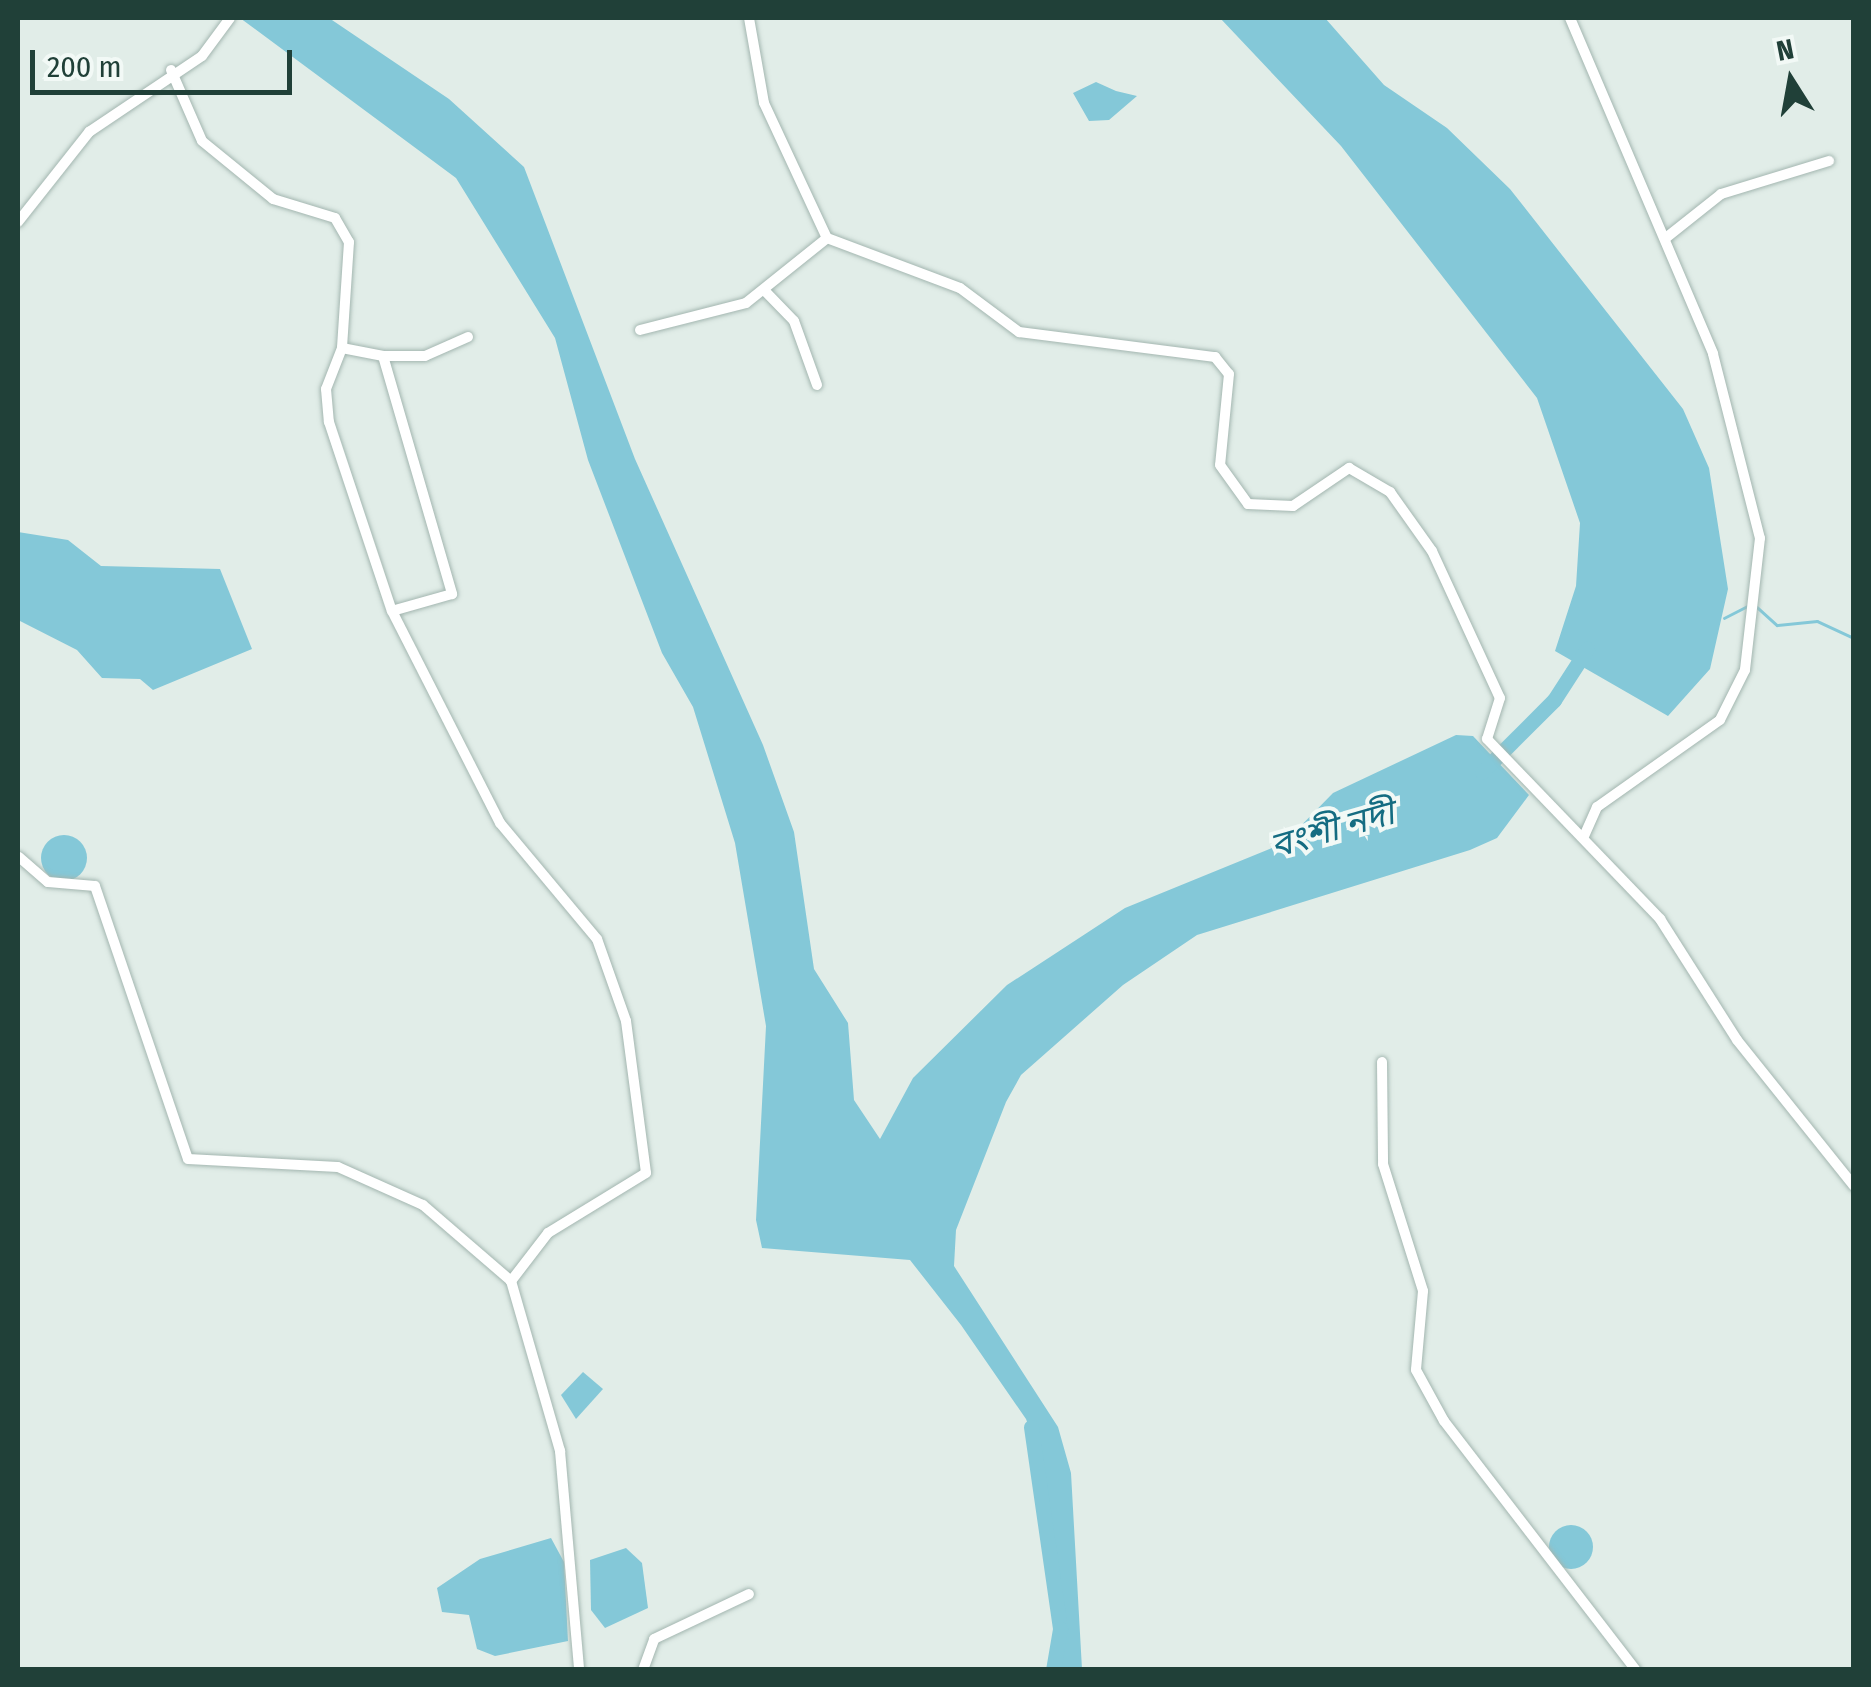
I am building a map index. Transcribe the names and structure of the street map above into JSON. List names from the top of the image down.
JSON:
{
  "water": ["বংশী নদী"],
  "scale_bar": "200 m",
  "north": "top"
}
